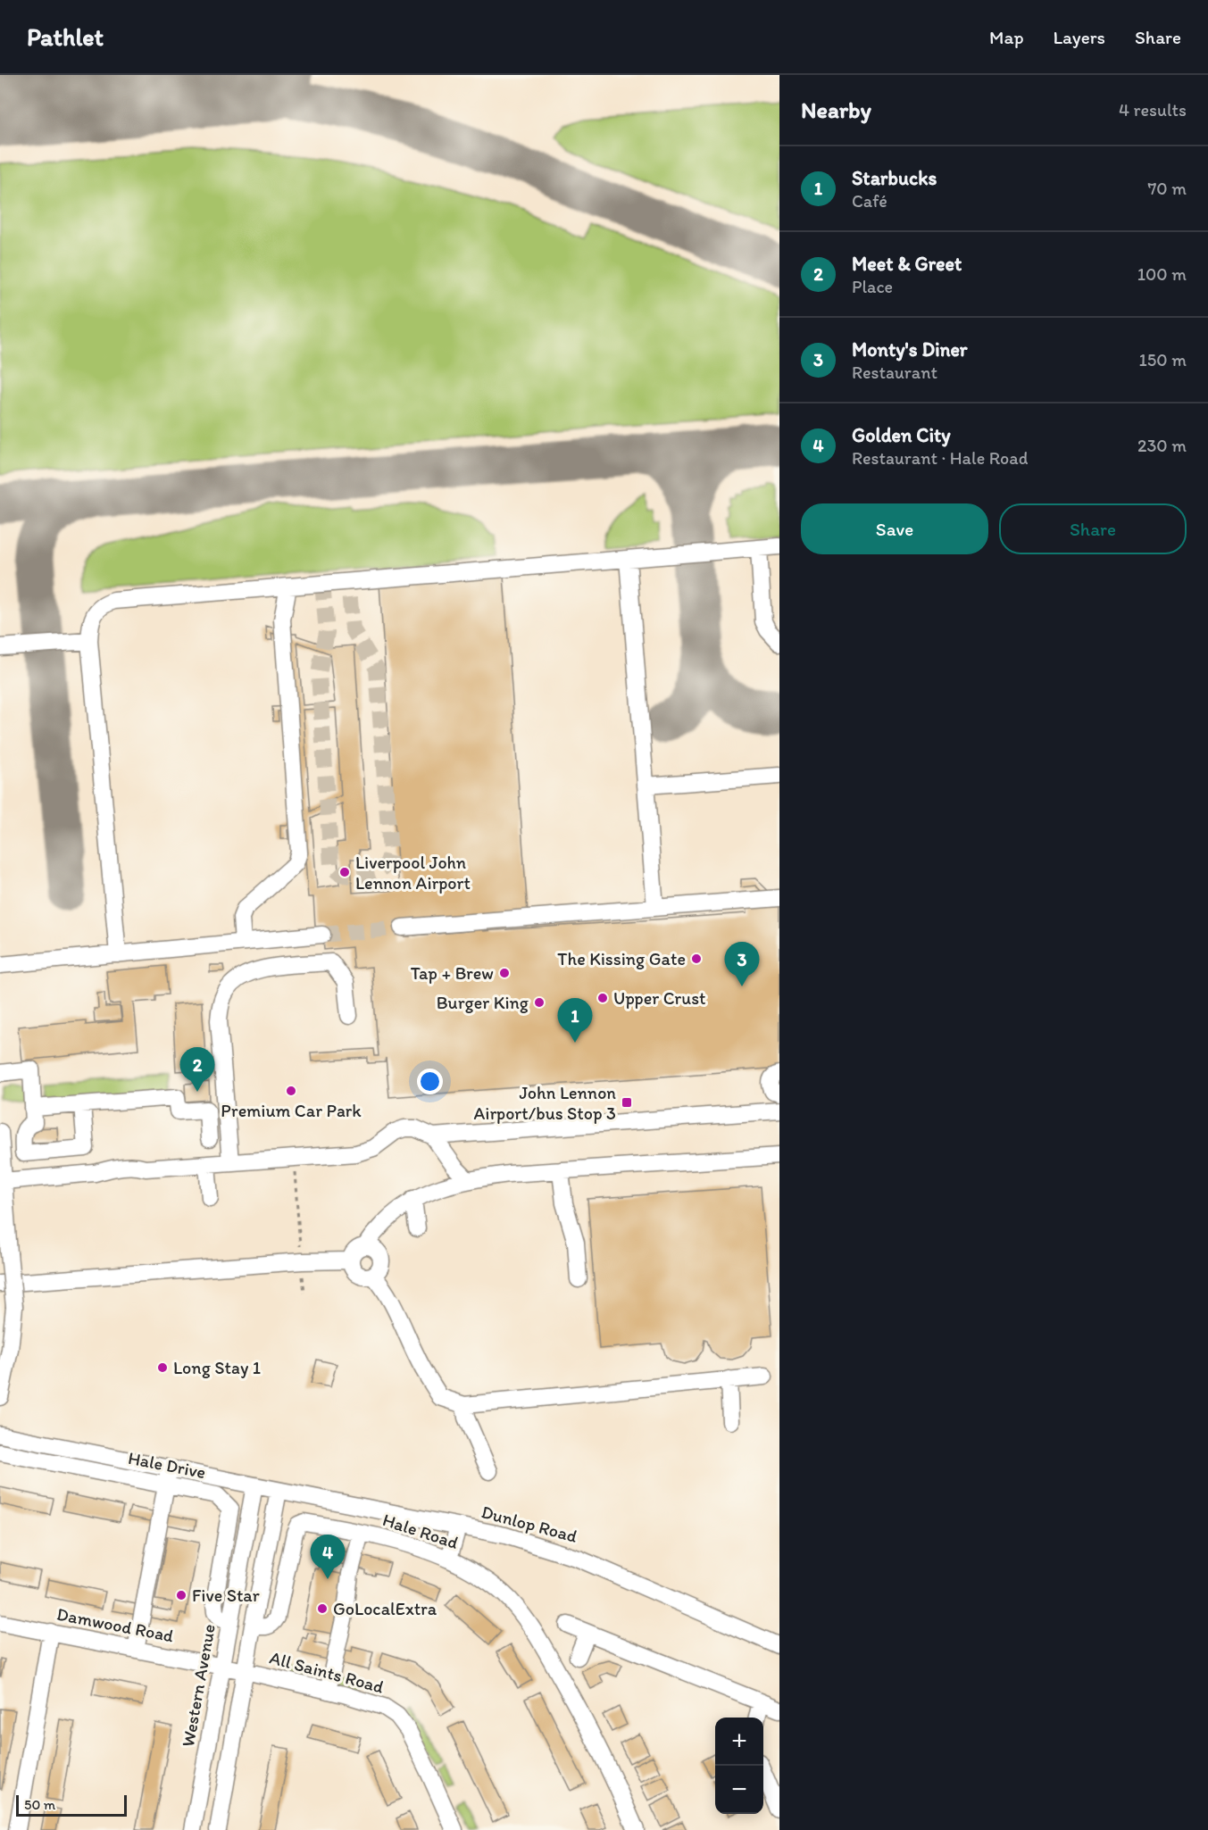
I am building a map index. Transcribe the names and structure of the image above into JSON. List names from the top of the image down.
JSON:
{
  "streets": {
    "street": [
      "Hale Drive",
      "Dunlop Road",
      "Hale Road",
      "Damwood Road",
      "All Saints Road",
      "Western Avenue"
    ]
  },
  "crossings": [
    ["Hale Drive", "Western Avenue"],
    ["Dunlop Road", "Western Avenue"],
    ["Damwood Road", "All Saints Road"],
    ["Damwood Road", "Western Avenue"]
  ],
  "places": {
    "other": [
      "Liverpool John Lennon Airport",
      "The Kissing Gate",
      "Tap + Brew",
      "Upper Crust",
      "Burger King",
      "Premium Car Park",
      "Long Stay 1",
      "Five Star",
      "GoLocalExtra"
    ],
    "transit": ["John Lennon Airport/bus Stop 3"]
  },
  "scale_bar": "50 m",
  "page": {
    "header": "Pathlet",
    "nav": ["Map", "Layers", "Share"],
    "heading": ["Nearby", "4 results"],
    "list": [
      {
        "mark": "1",
        "name": "Starbucks",
        "note": "Café",
        "value": "70 m"
      },
      {
        "mark": "2",
        "name": "Meet & Greet",
        "note": "Place",
        "value": "100 m"
      },
      {
        "mark": "3",
        "name": "Monty's Diner",
        "note": "Restaurant",
        "value": "150 m"
      },
      {
        "mark": "4",
        "name": "Golden City",
        "note": "Restaurant · Hale Road",
        "value": "230 m"
      }
    ],
    "buttons": ["Save", "Share"],
    "pins": [
      "3",
      "1",
      "2",
      "4"
    ],
    "map_buttons": ["+", "−"],
    "scale": "50 m"
  }
}
